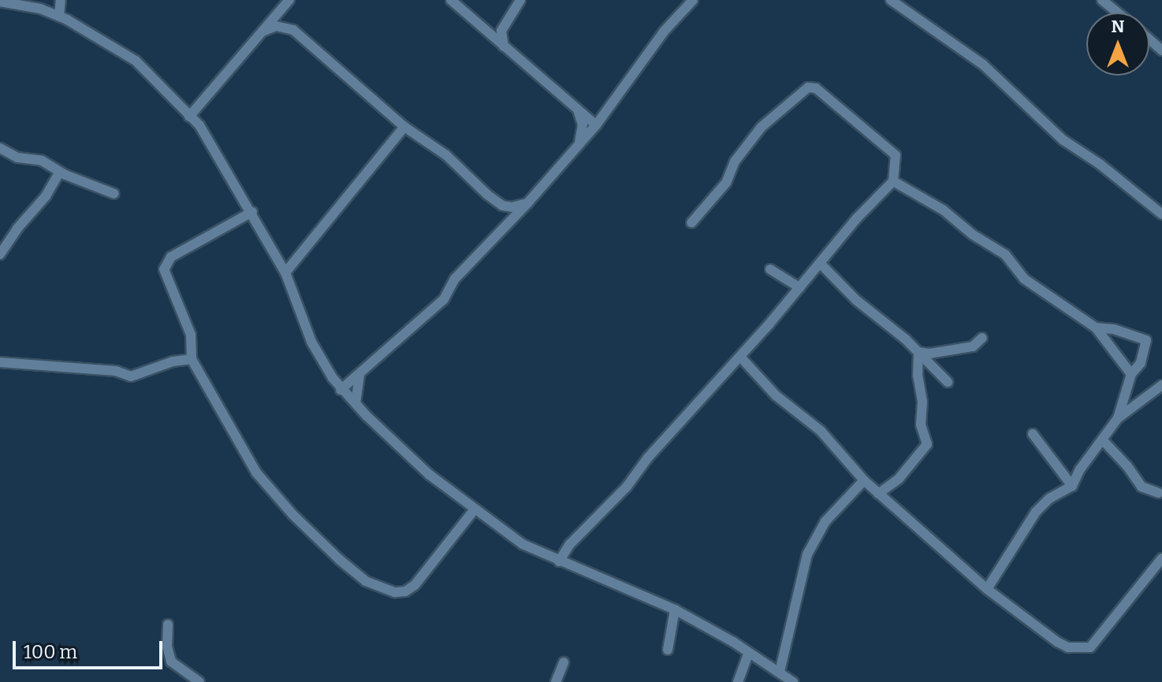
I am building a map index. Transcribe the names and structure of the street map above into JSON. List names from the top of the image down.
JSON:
{
  "scale_bar": "100 m",
  "north": "top"
}
